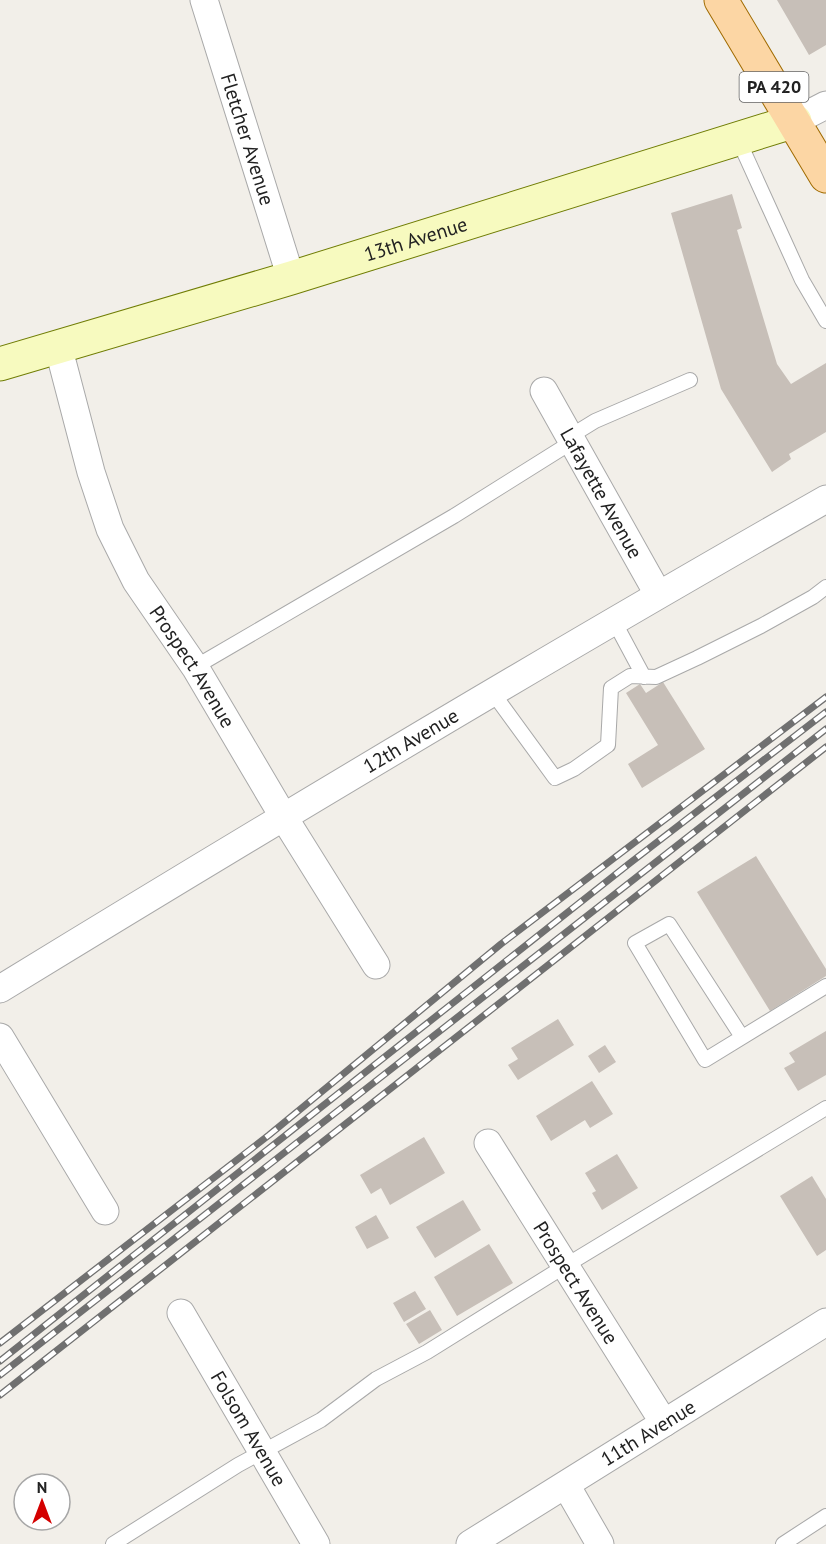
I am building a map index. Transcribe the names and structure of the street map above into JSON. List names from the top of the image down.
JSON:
{
  "streets": {
    "main road": ["PA 420"],
    "street": [
      "Fletcher Avenue",
      "13th Avenue",
      "Lafayette Avenue",
      "Prospect Avenue",
      "12th Avenue",
      "Folsom Avenue",
      "11th Avenue"
    ]
  },
  "crossings": [
    ["PA 420", "13th Avenue"],
    ["Fletcher Avenue", "13th Avenue"],
    ["13th Avenue", "Prospect Avenue"],
    ["Lafayette Avenue", "12th Avenue"],
    ["Prospect Avenue", "12th Avenue"],
    ["Prospect Avenue", "11th Avenue"]
  ],
  "north": "top"
}
